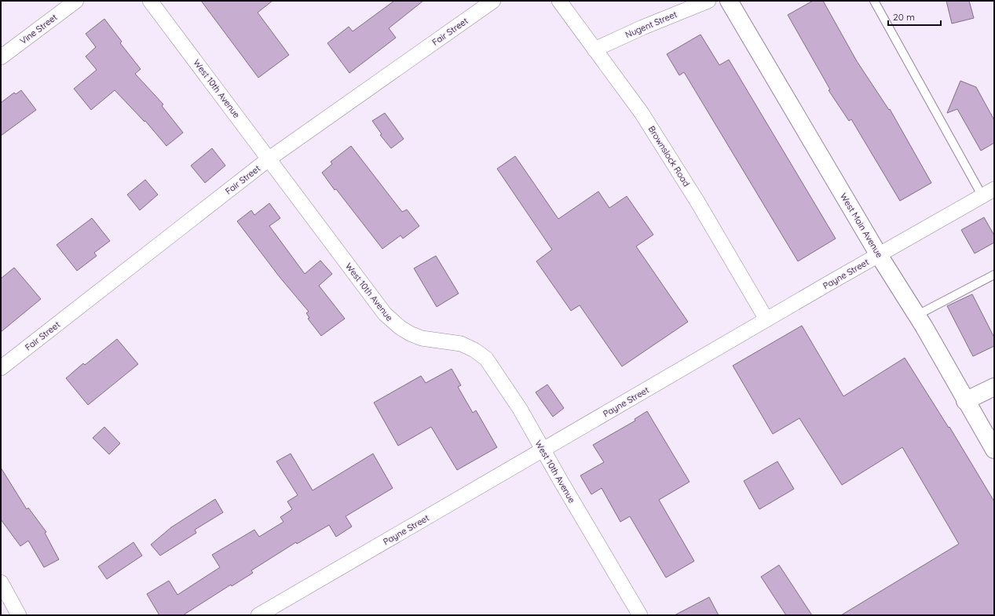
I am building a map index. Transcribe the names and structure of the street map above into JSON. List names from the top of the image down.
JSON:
{
  "streets": {
    "street": [
      "Nugent Street",
      "Vine Street",
      "Fair Street",
      "West 10th Avenue",
      "Brownslock Road",
      "West Main Avenue",
      "Payne Street"
    ]
  },
  "crossings": [
    ["Nugent Street", "Brownslock Road"],
    ["Fair Street", "West 10th Avenue"],
    ["West 10th Avenue", "Payne Street"],
    ["Brownslock Road", "Payne Street"],
    ["West Main Avenue", "Payne Street"]
  ],
  "scale_bar": "20 m"
}
